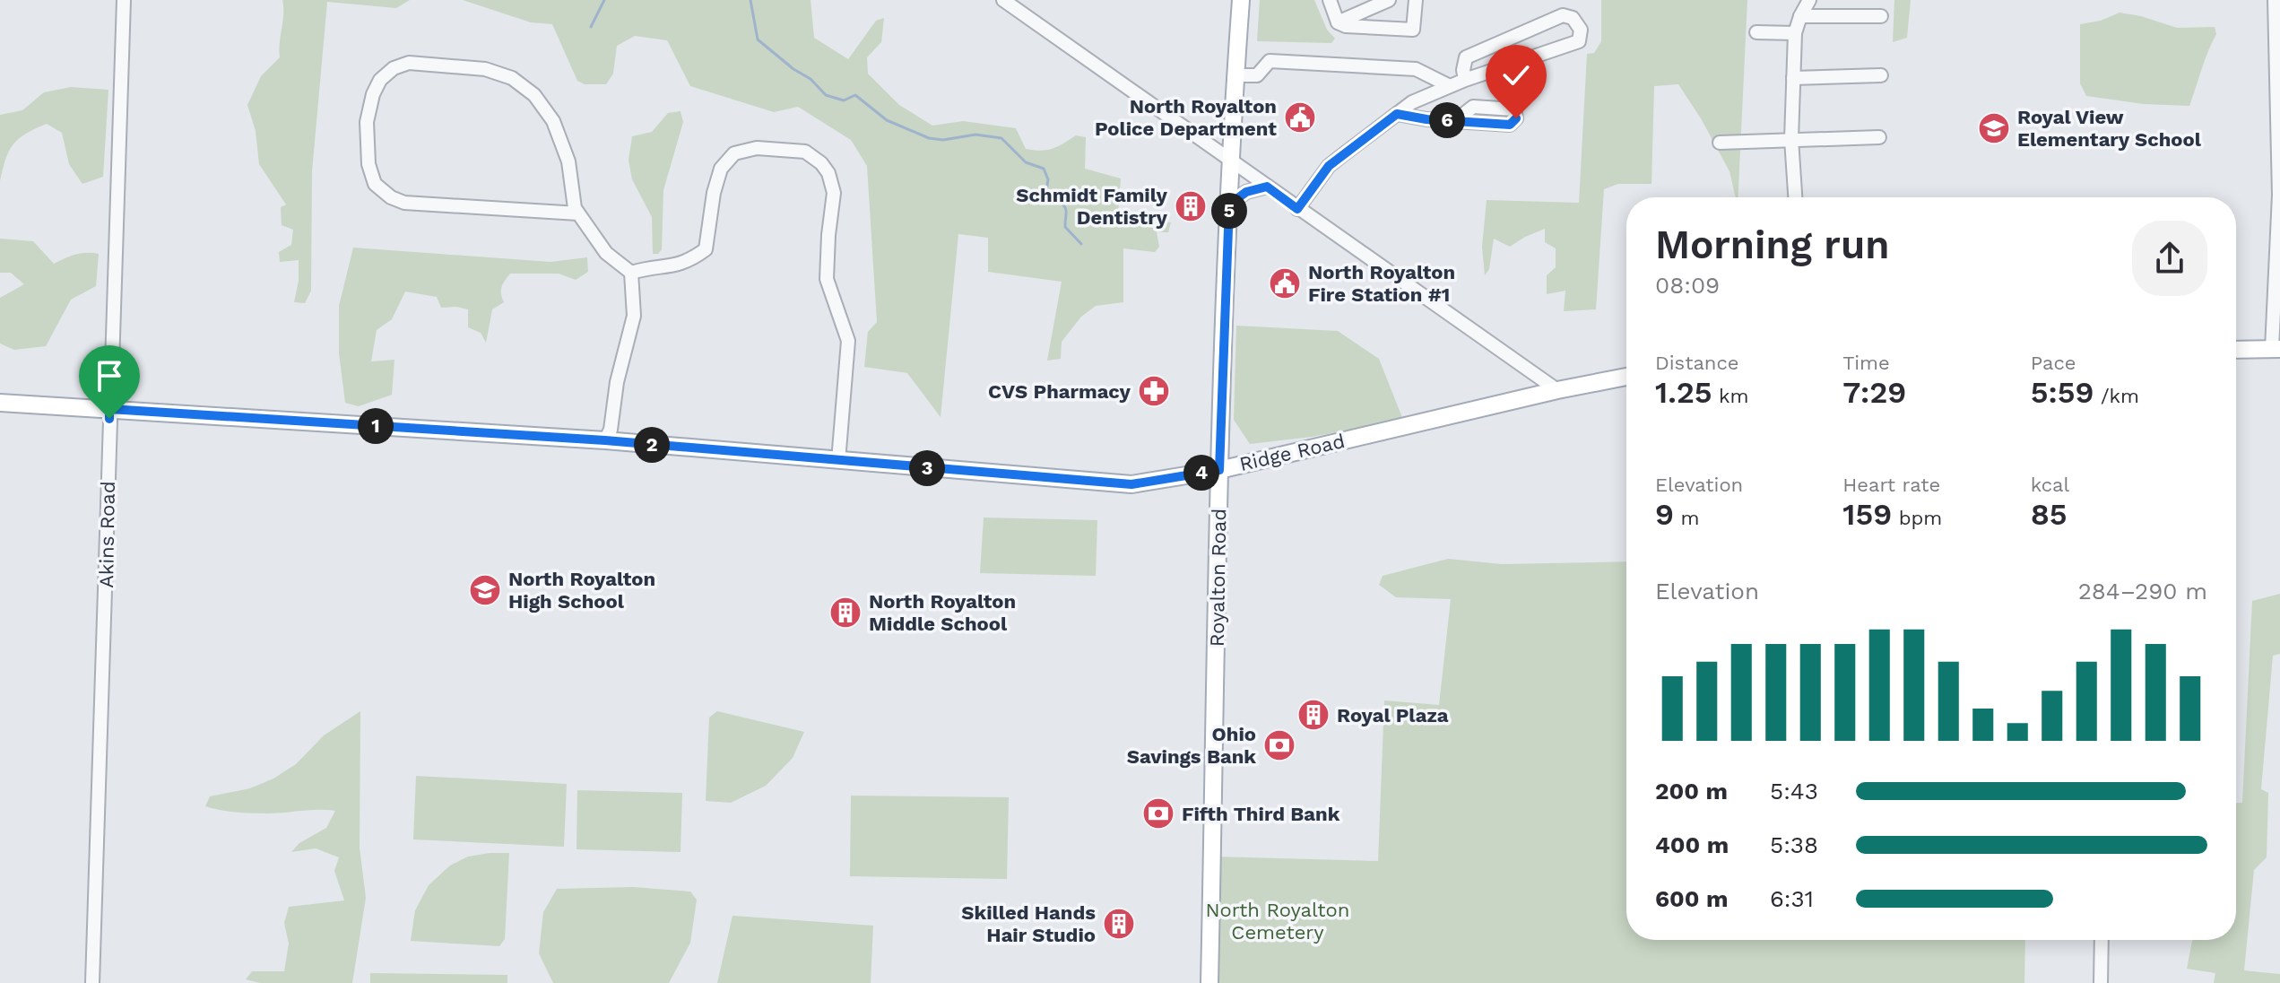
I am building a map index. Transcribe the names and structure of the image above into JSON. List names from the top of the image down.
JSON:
{
  "streets": {
    "main road": ["Ridge Road", "Royalton Road"],
    "street": ["Akins Road"]
  },
  "crossings": [
    ["Ridge Road", "Akins Road"],
    ["Ridge Road", "Royalton Road"]
  ],
  "parks": ["North Royalton Cemetery"],
  "places": {
    "public building": ["North Royalton Police Department", "North Royalton Fire Station #1"],
    "school or university": ["Royal View Elementary School", "North Royalton High School"],
    "building": [
      "Schmidt Family Dentistry",
      "North Royalton Middle School",
      "Royal Plaza",
      "Skilled Hands Hair Studio"
    ],
    "pharmacy": ["CVS Pharmacy"],
    "bank": ["Ohio Savings Bank", "Fifth Third Bank"]
  },
  "page": {
    "pins": [
      "6",
      "5",
      "1",
      "2",
      "3",
      "4"
    ],
    "heading": ["Morning run", "08:09"],
    "stats": [
      ["Distance", "1.25 km"],
      ["Time", "7:29"],
      ["Pace", "5:59 /km"],
      ["Elevation", "9 m"],
      ["Heart rate", "159 bpm"],
      ["kcal", "85"]
    ],
    "chart": ["Elevation", "284–290 m"],
    "list": [
      {
        "name": "200 m",
        "note": "5:43"
      },
      {
        "name": "400 m",
        "note": "5:38"
      },
      {
        "name": "600 m",
        "note": "6:31"
      }
    ]
  }
}
